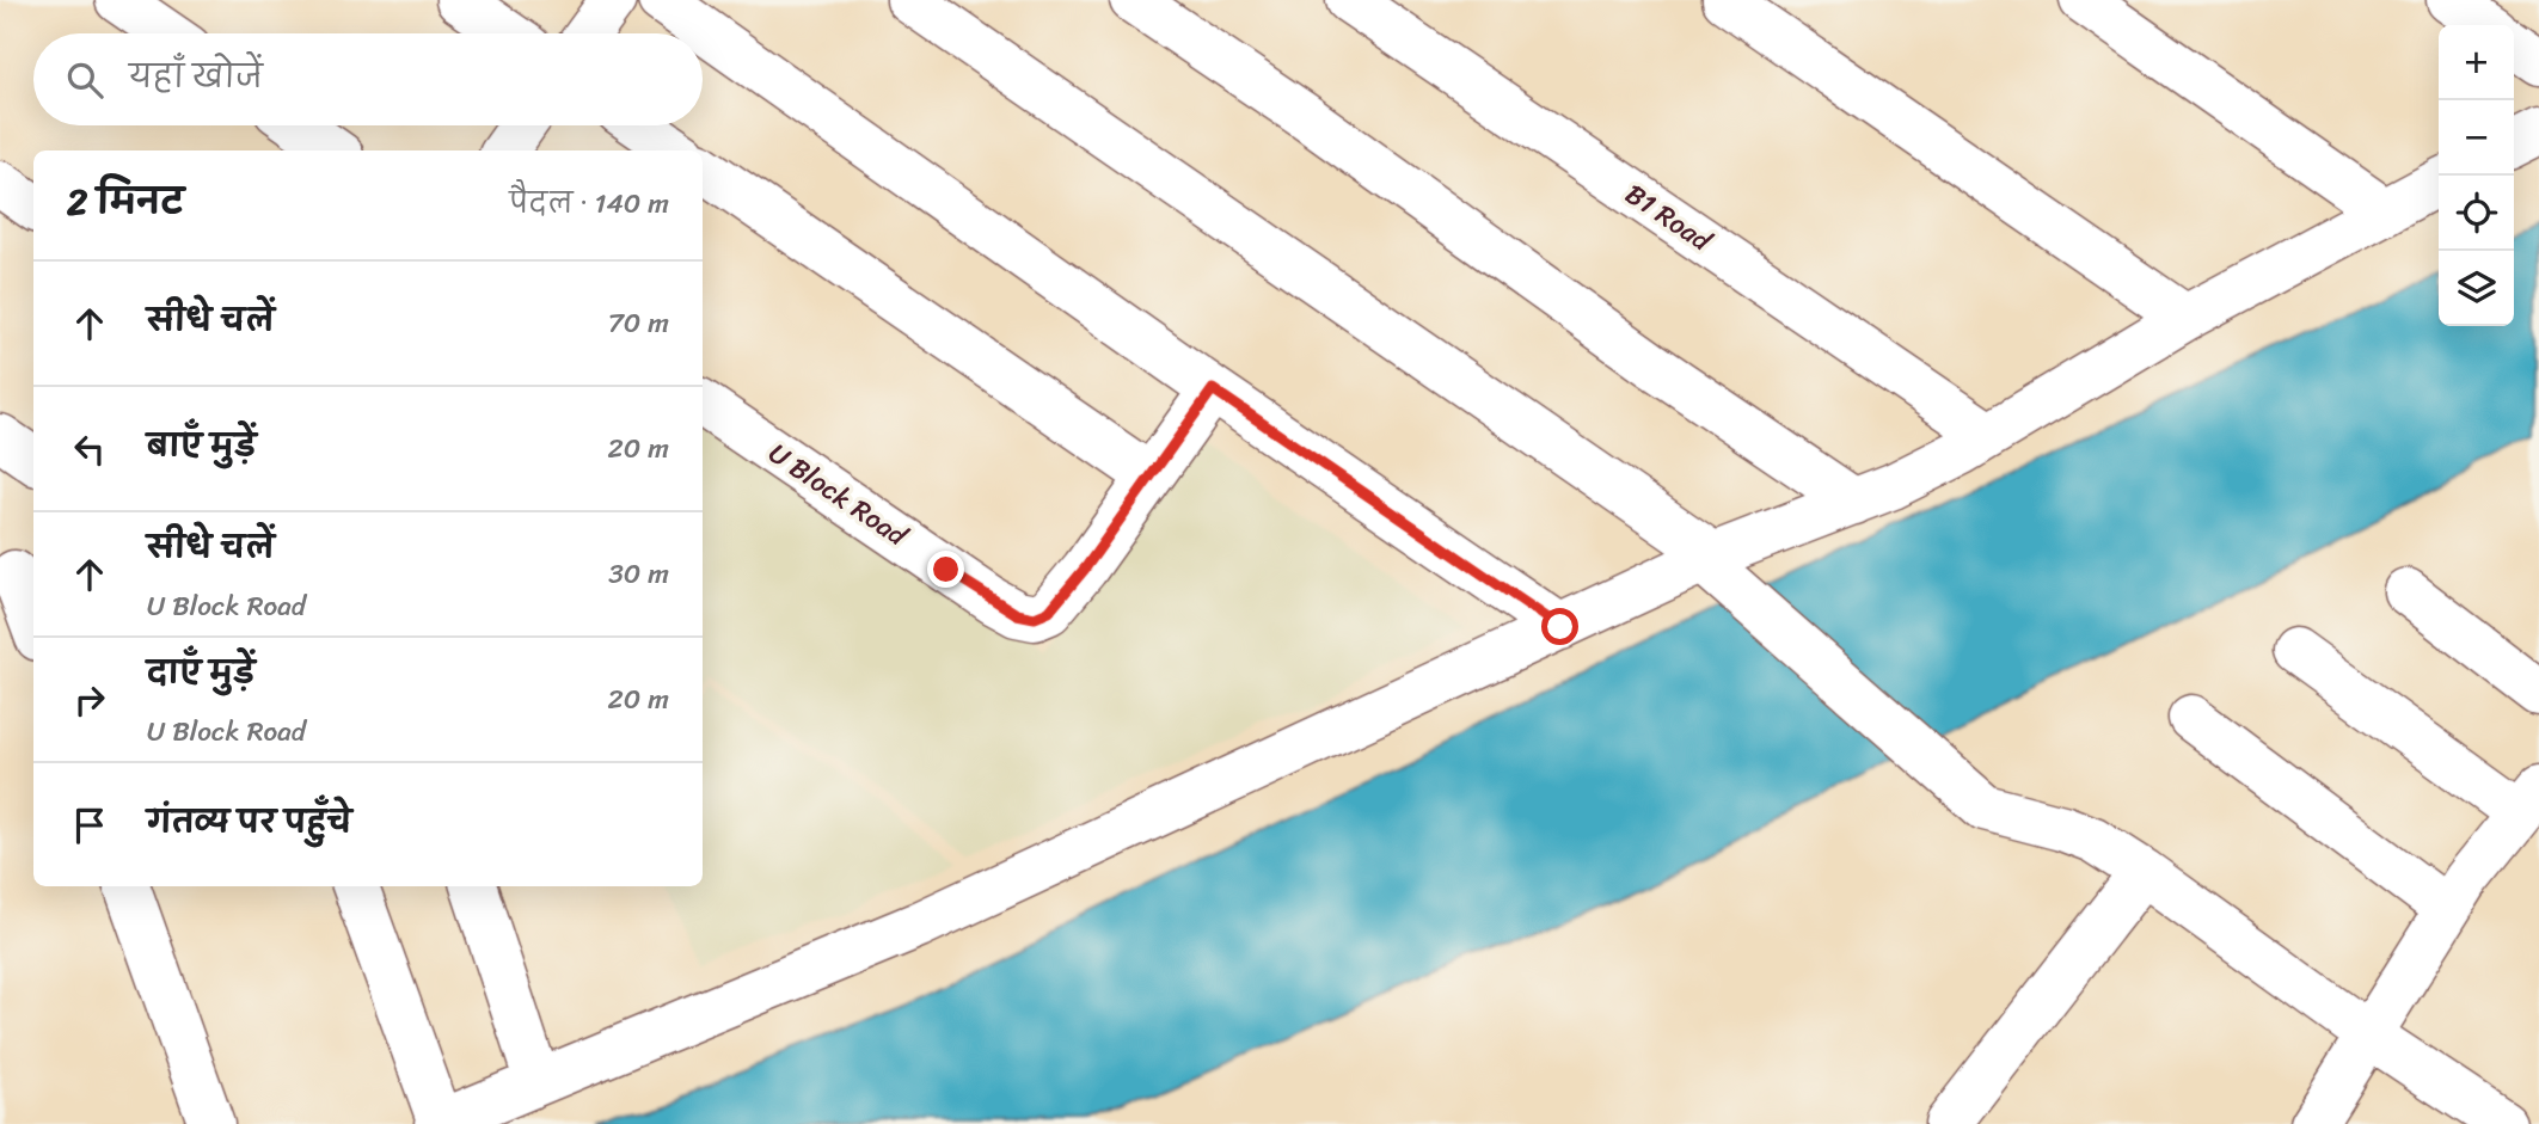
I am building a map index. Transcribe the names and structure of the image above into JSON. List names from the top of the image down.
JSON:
{
  "streets": {
    "street": ["B1 Road", "U Block Road"]
  },
  "page": {
    "map_buttons": ["+", "−"],
    "search": "यहाँ खोजें",
    "heading": ["2 मिनट", "पैदल · 140 m"],
    "list": [
      ["सीधे चलें", "70 m"],
      ["बाएँ मुड़ें", "20 m"],
      ["सीधे चलें", "U Block Road", "30 m"],
      ["दाएँ मुड़ें", "U Block Road", "20 m"],
      "गंतव्य पर पहुँचे"
    ]
  }
}
